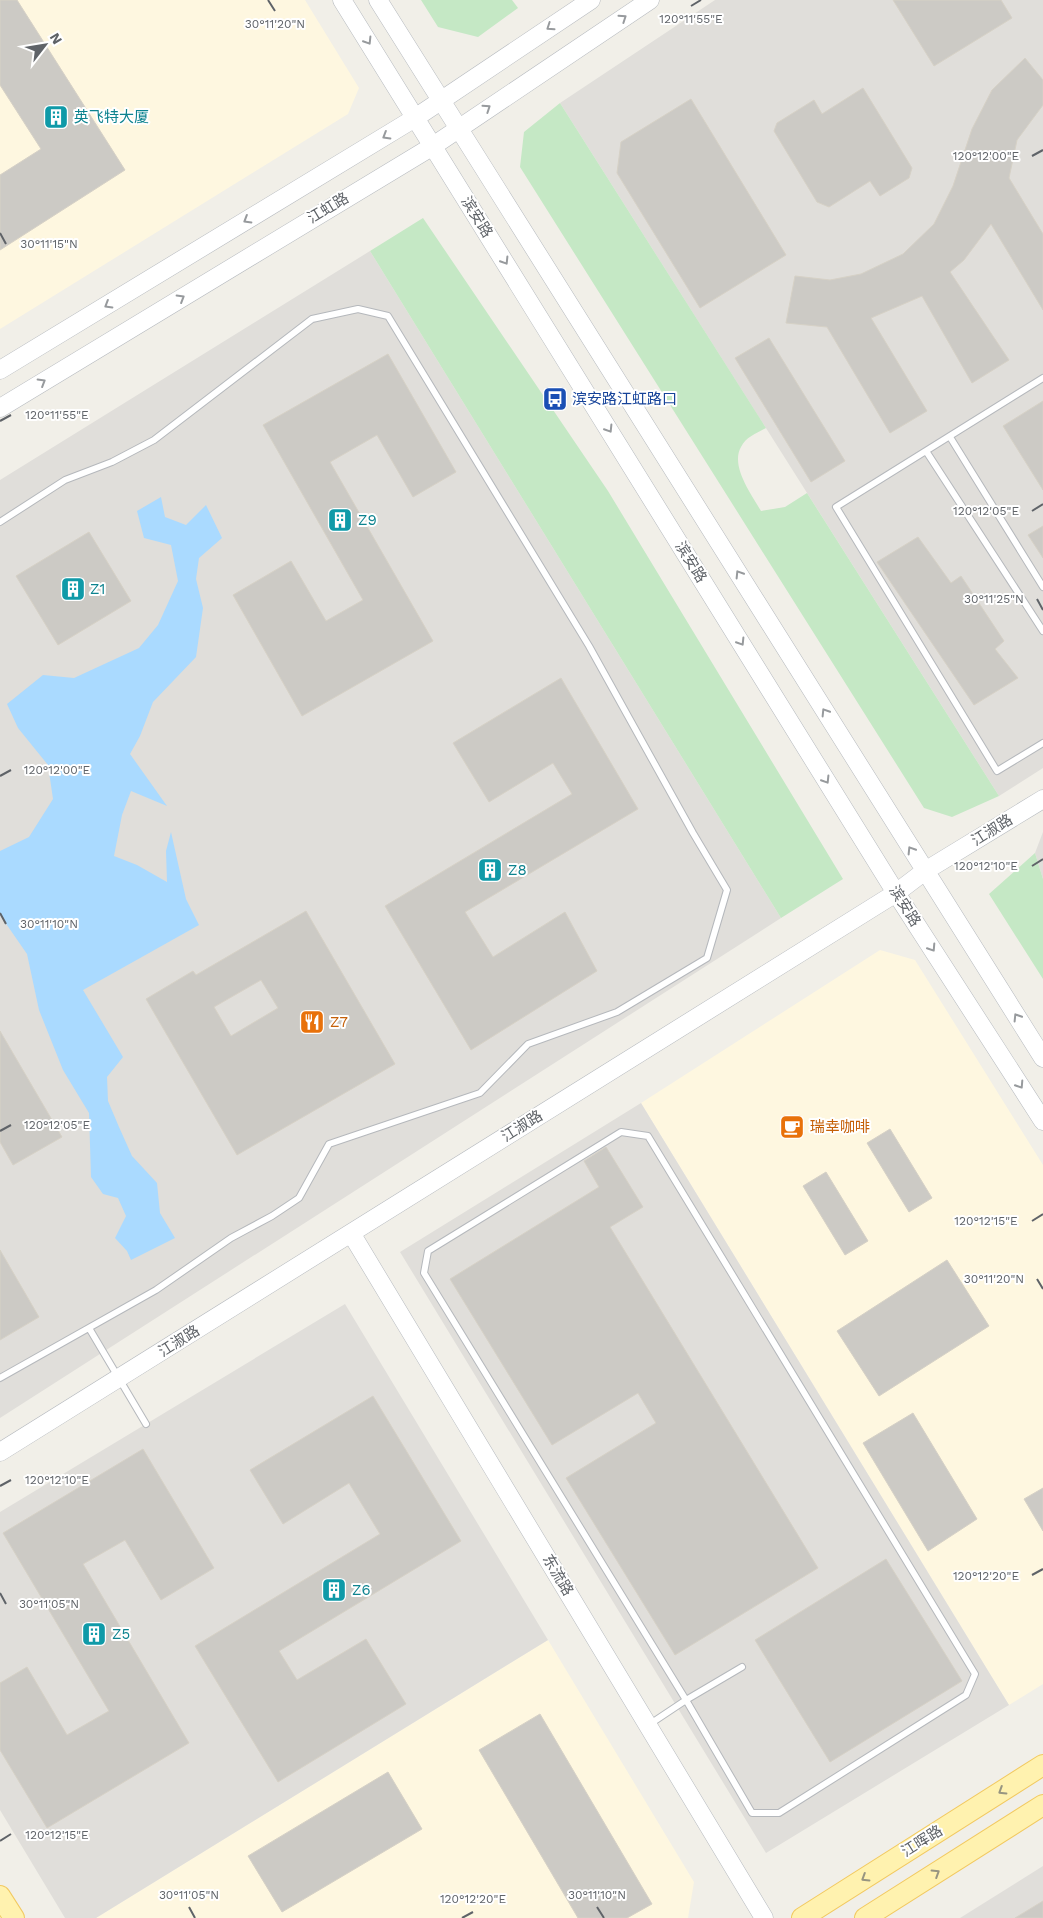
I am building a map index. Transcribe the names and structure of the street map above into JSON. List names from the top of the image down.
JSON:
{
  "streets": {
    "main road": [
      "江虹路",
      "滨安路",
      "江淑路",
      "东流路",
      "江晖路"
    ]
  },
  "crossings": [
    ["江虹路", "滨安路"],
    ["滨安路", "江淑路"],
    ["江淑路", "东流路"]
  ],
  "places": {
    "building": [
      "英飞特大厦",
      "Z9",
      "Z1",
      "Z8",
      "Z6",
      "Z5"
    ],
    "bus stop": ["滨安路江虹路口"],
    "restaurant": ["Z7"],
    "cafe": ["瑞幸咖啡"]
  },
  "north": "top right",
  "coordinates": [
    "120°11'55\"E",
    "30°11'20\"N",
    "120°12'00\"E",
    "30°11'15\"N",
    "120°12'05\"E",
    "30°11'25\"N",
    "120°12'10\"E",
    "30°11'10\"N",
    "120°12'15\"E",
    "120°12'20\"E",
    "30°11'05\"N"
  ]
}
